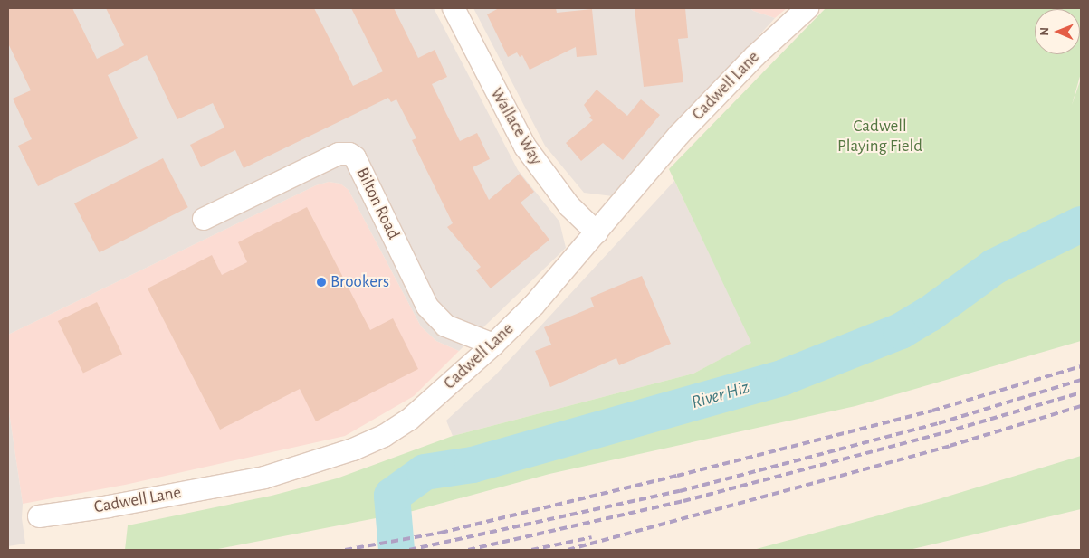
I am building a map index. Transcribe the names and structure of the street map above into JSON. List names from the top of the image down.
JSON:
{
  "streets": {
    "street": ["Cadwell Lane", "Wallace Way", "Bilton Road"]
  },
  "crossings": [
    ["Cadwell Lane", "Wallace Way"],
    ["Cadwell Lane", "Bilton Road"]
  ],
  "water": ["River Hiz"],
  "parks": ["Cadwell Playing Field"],
  "places": ["Brookers"],
  "north": "left"
}
